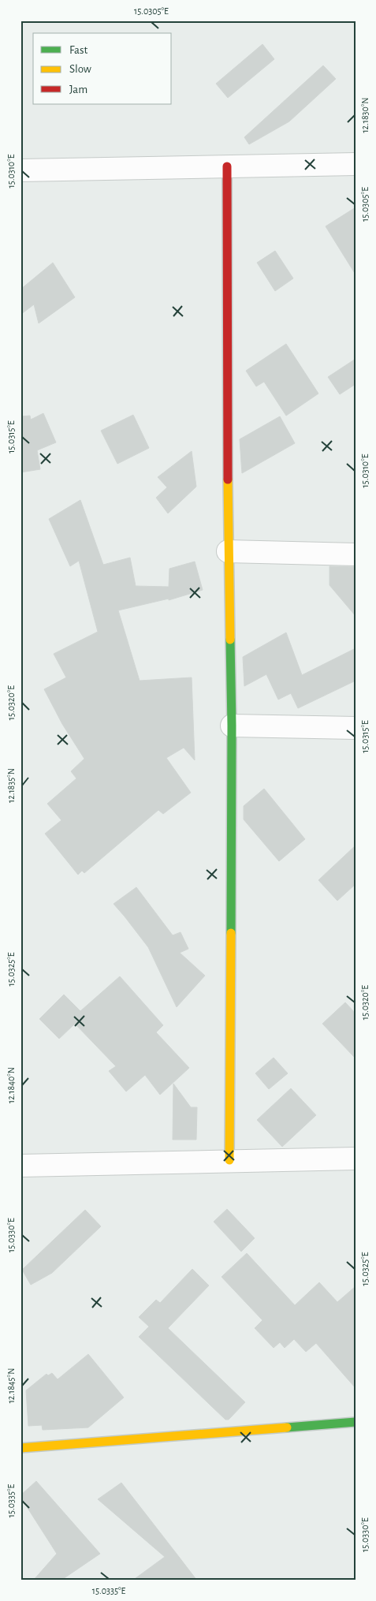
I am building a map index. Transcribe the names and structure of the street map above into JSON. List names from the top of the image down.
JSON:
{
  "legend": ["Fast", "Slow", "Jam"],
  "coordinates": [
    "15.0305°E",
    "12.1830°N",
    "15.0310°E",
    "15.0315°E",
    "15.0320°E",
    "12.1835°N",
    "15.0325°E",
    "12.1840°N",
    "15.0330°E",
    "12.1845°N",
    "15.0335°E"
  ]
}
